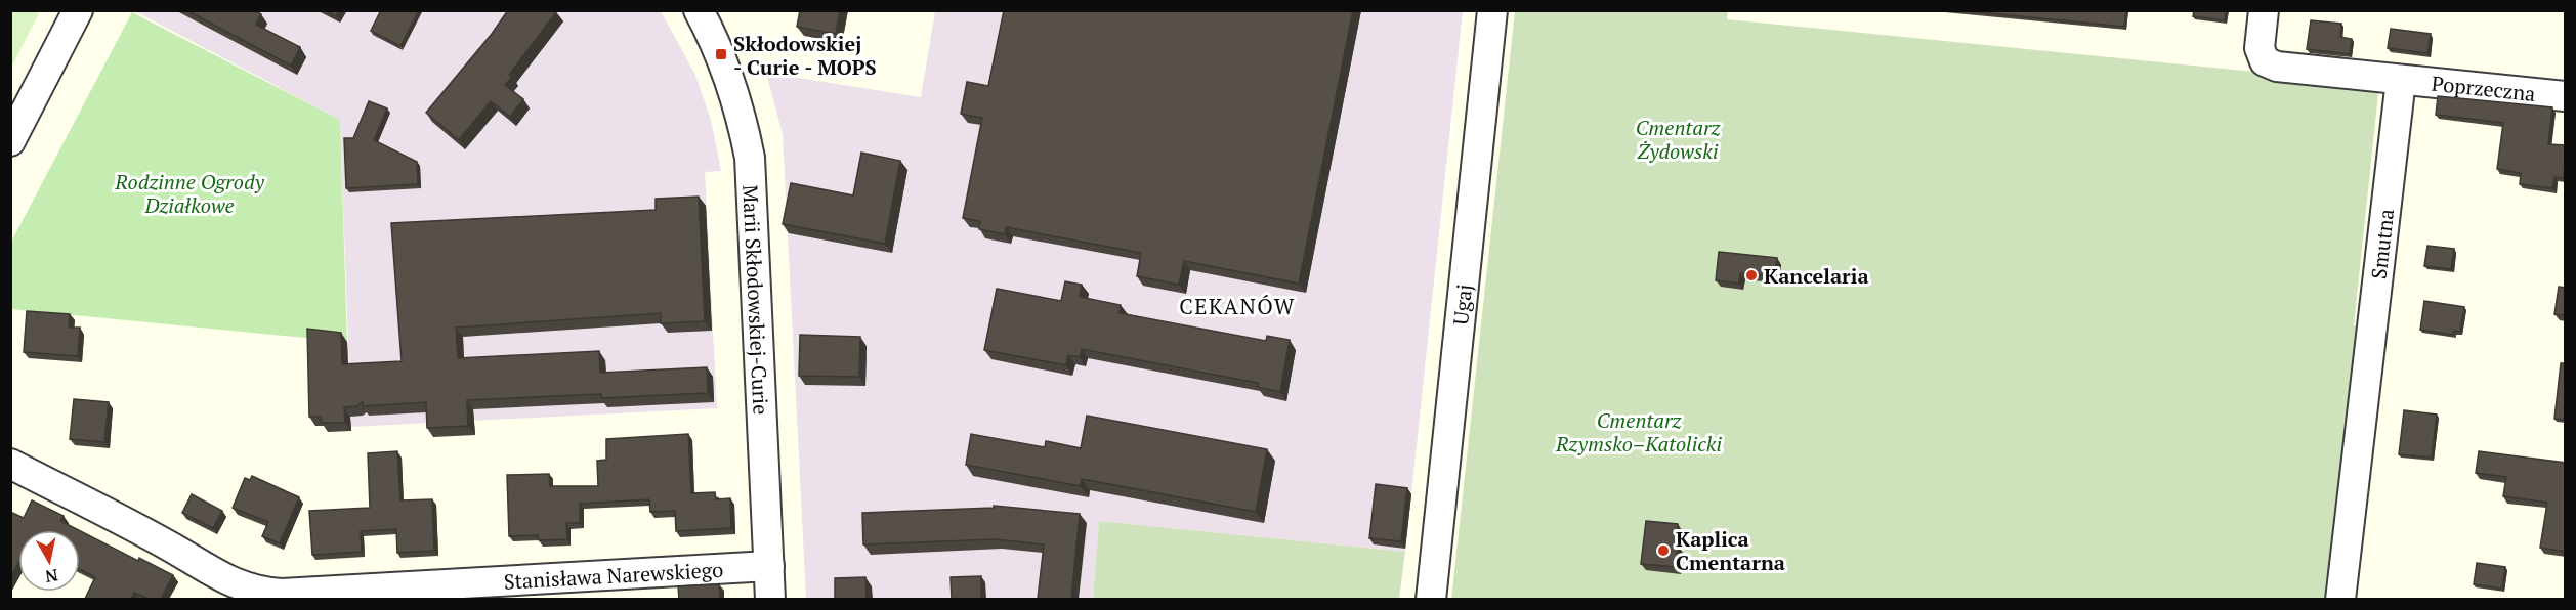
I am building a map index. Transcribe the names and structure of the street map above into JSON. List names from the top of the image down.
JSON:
{
  "streets": {
    "street": [
      "Poprzeczna",
      "Smutna",
      "Marii Skłodowskiej-Curie",
      "Ugaj",
      "Stanisława Narewskiego"
    ]
  },
  "crossings": [
    ["Poprzeczna", "Smutna"],
    ["Marii Skłodowskiej-Curie", "Stanisława Narewskiego"]
  ],
  "districts": ["CEKANÓW"],
  "parks": ["Cmentarz Żydowski", "Rodzinne Ogrody Działkowe", "Cmentarz Rzymsko–Katolicki"],
  "places": {
    "transit": ["Skłodowskiej - Curie - MOPS"],
    "other": ["Kancelaria", "Kaplica Cmentarna"]
  },
  "north": "bottom"
}
